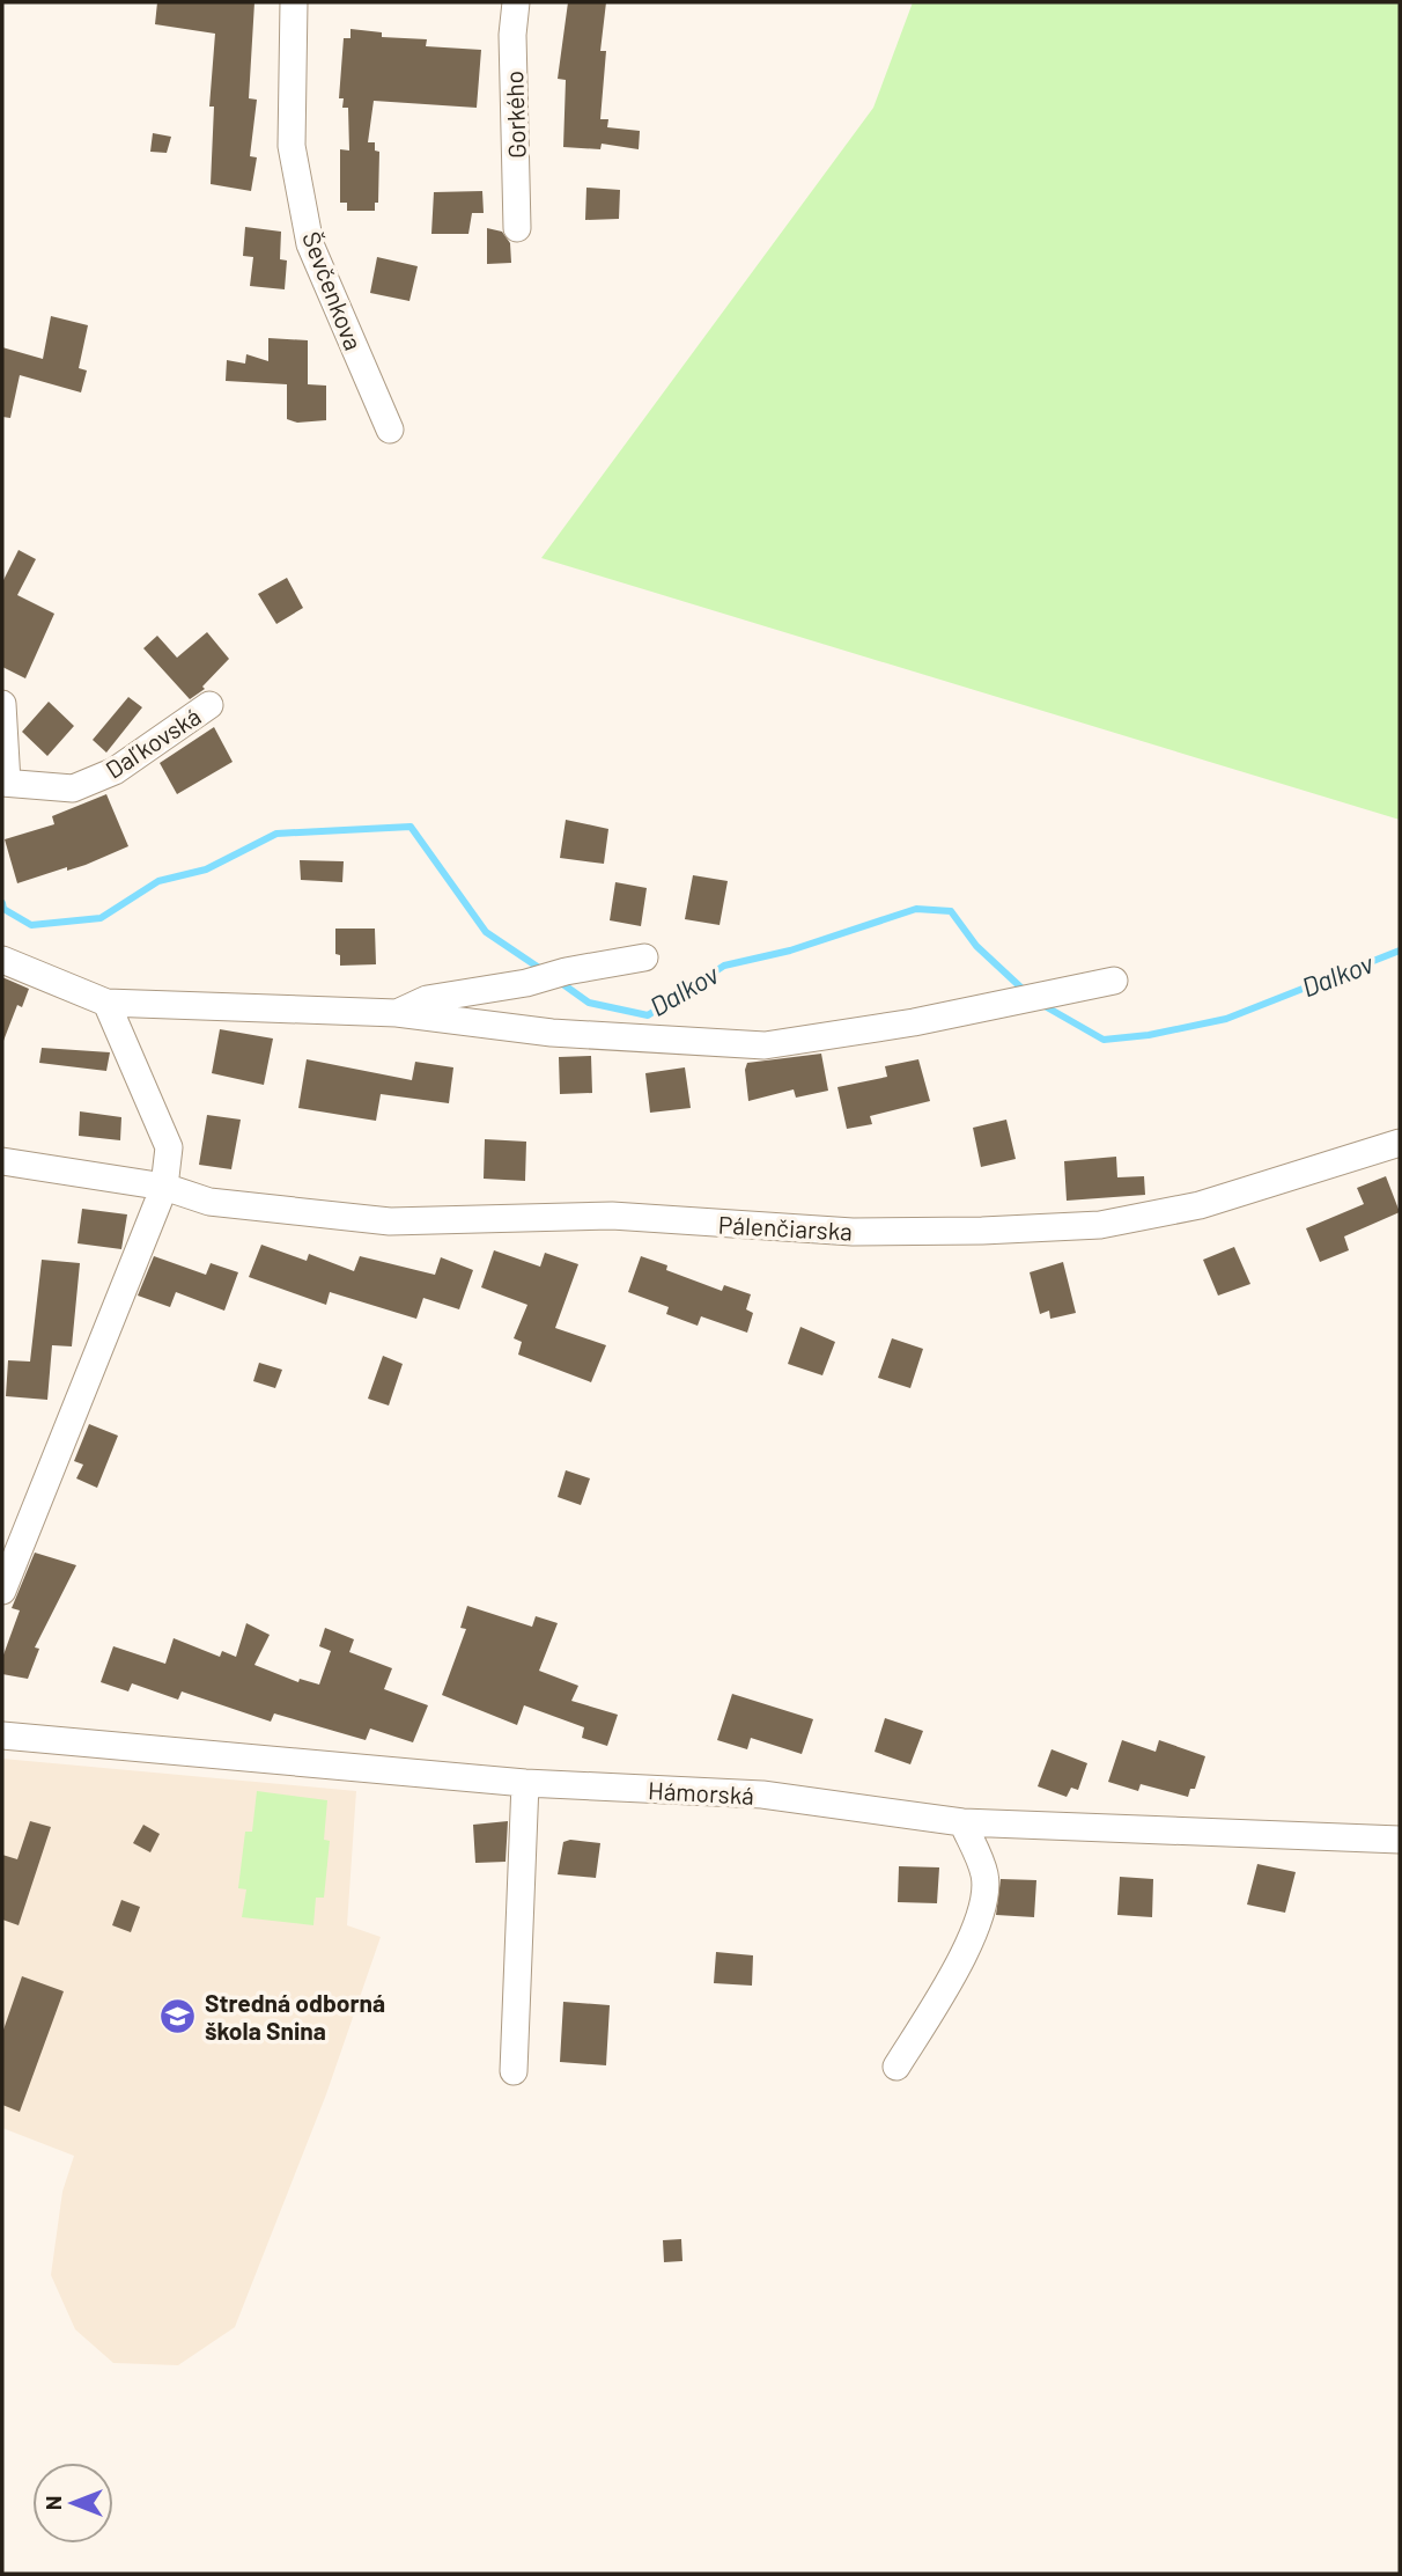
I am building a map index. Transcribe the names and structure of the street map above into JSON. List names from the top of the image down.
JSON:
{
  "streets": {
    "street": [
      "Gorkého",
      "Ševčenkova",
      "Daľkovská",
      "Pálenčiarska",
      "Hámorská"
    ]
  },
  "water": ["Dalkov"],
  "places": {
    "school or university": ["Stredná odborná škola Snina"]
  },
  "north": "left"
}
